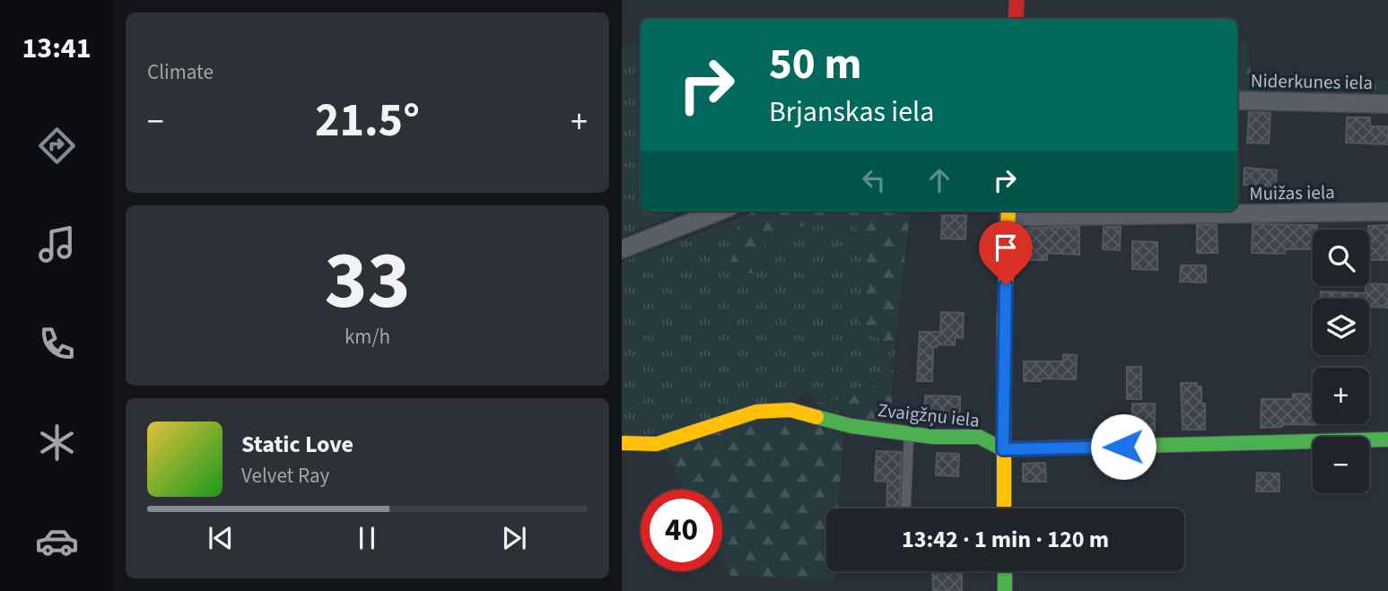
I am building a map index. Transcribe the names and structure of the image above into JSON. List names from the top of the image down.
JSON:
{
  "streets": {
    "street": ["Niderkunes iela", "Muižas iela", "Zvaigžņu iela"]
  },
  "page": {
    "tabs": "13:41",
    "tile": [
      "Climate",
      ["33", "km/h"]
    ],
    "turn": ["50 m", "Brjanskas iela"],
    "heat": ["−", "21.5°", "+"],
    "map_buttons": ["+", "−"],
    "song": ["Static Love", "Velvet Ray"],
    "limit": "40",
    "trip": "13:42 · 1 min · 120 m"
  }
}
